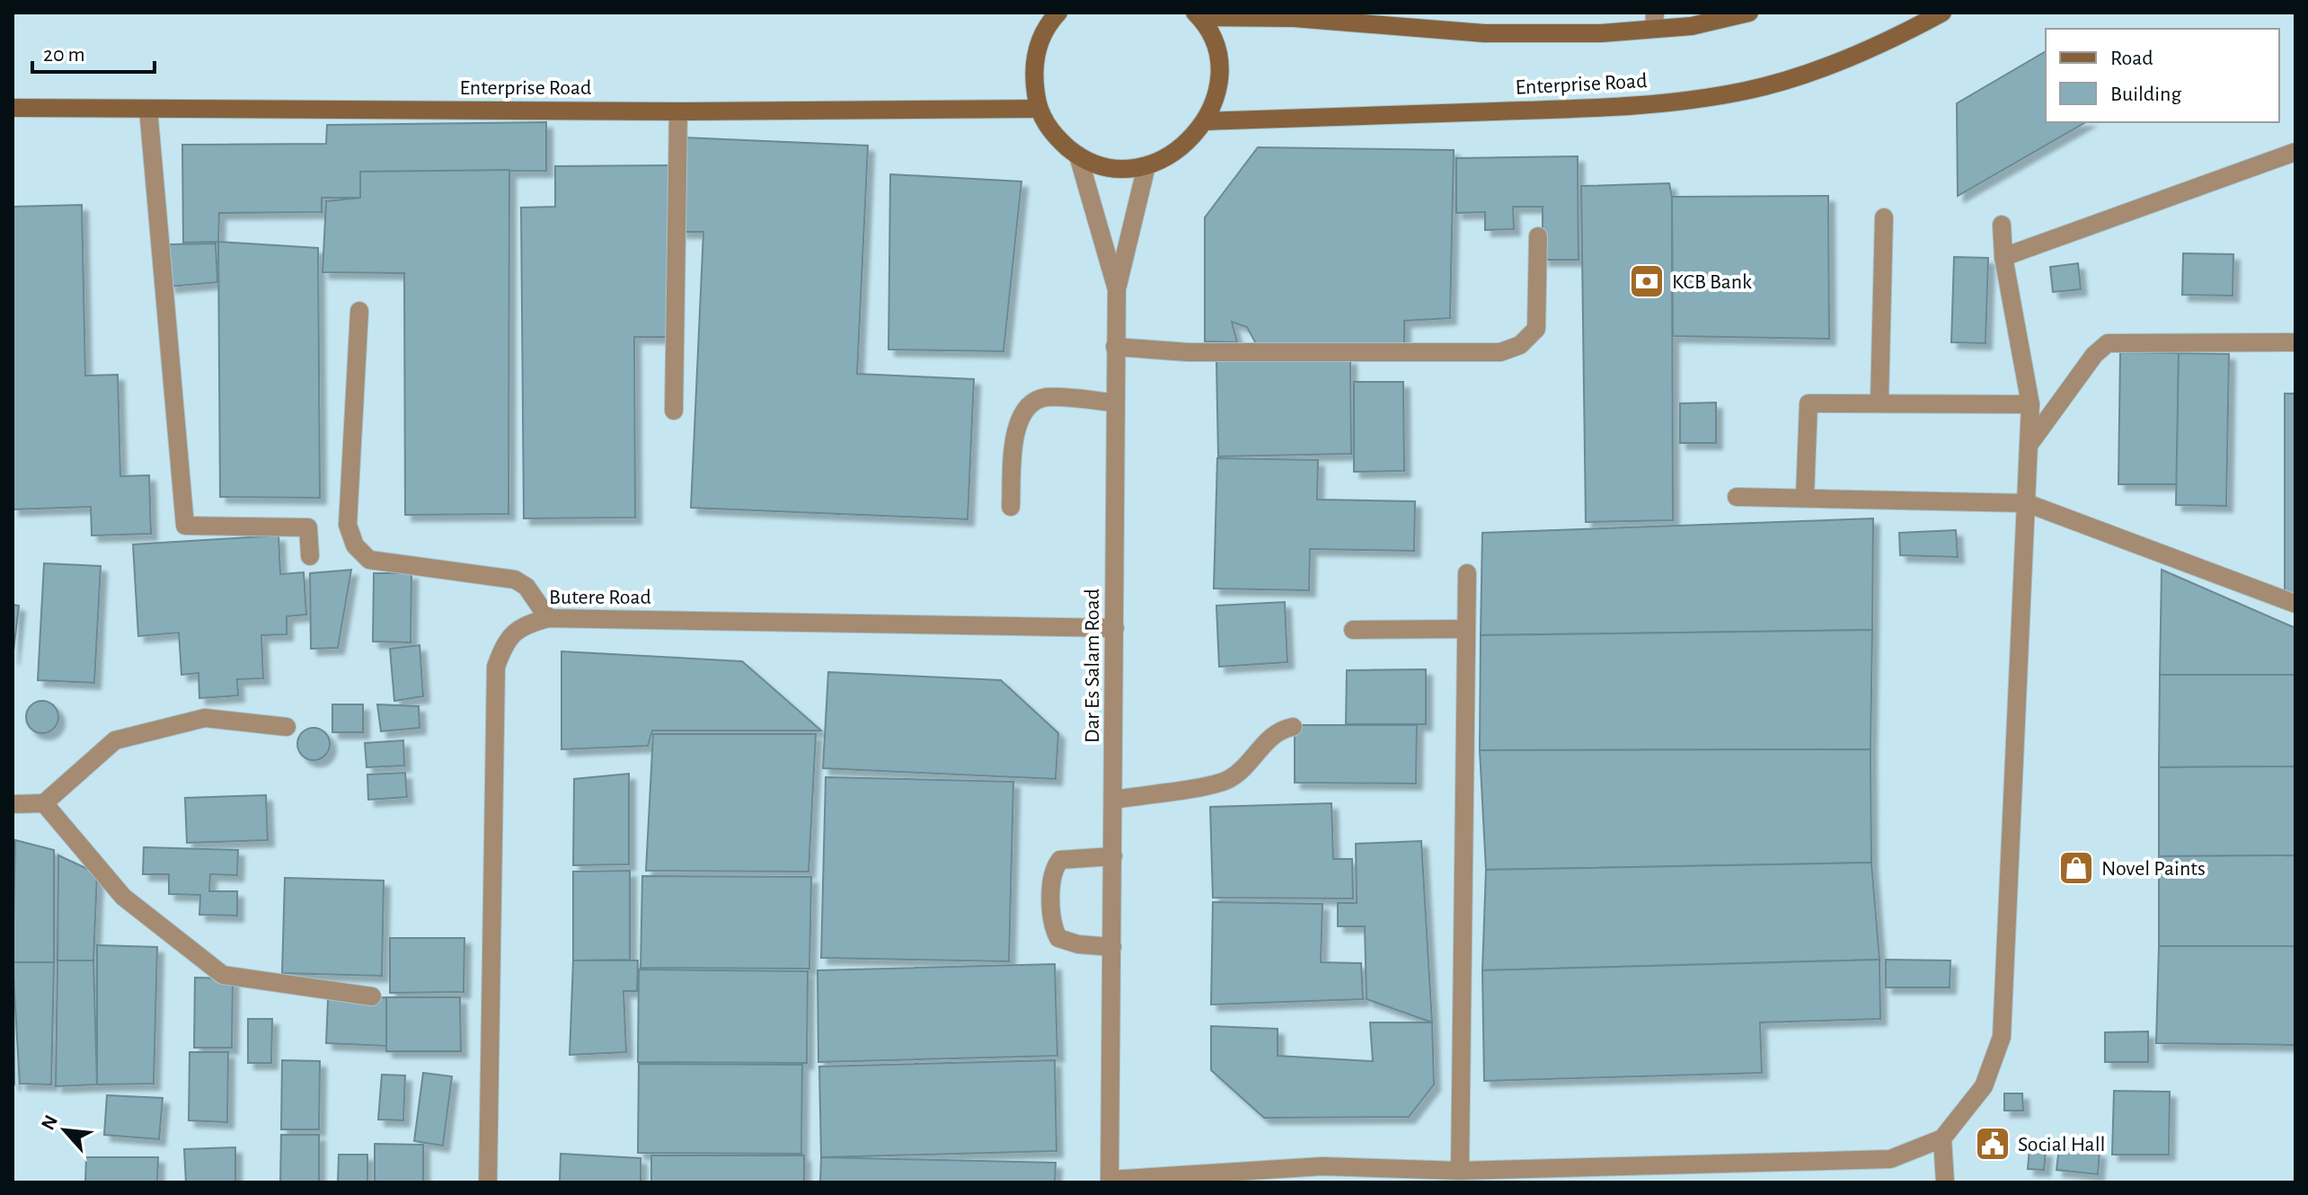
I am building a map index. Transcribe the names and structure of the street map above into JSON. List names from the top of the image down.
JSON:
{
  "streets": {
    "main road": ["Enterprise Road"],
    "street": ["Butere Road", "Dar Es Salam Road"]
  },
  "crossings": [
    ["Butere Road", "Dar Es Salam Road"]
  ],
  "places": {
    "bank": ["KCB Bank"],
    "shop": ["Novel Paints"],
    "public building": ["Social Hall"]
  },
  "legend": ["Road", "Building"],
  "scale_bar": "20 m",
  "north": "top left"
}
